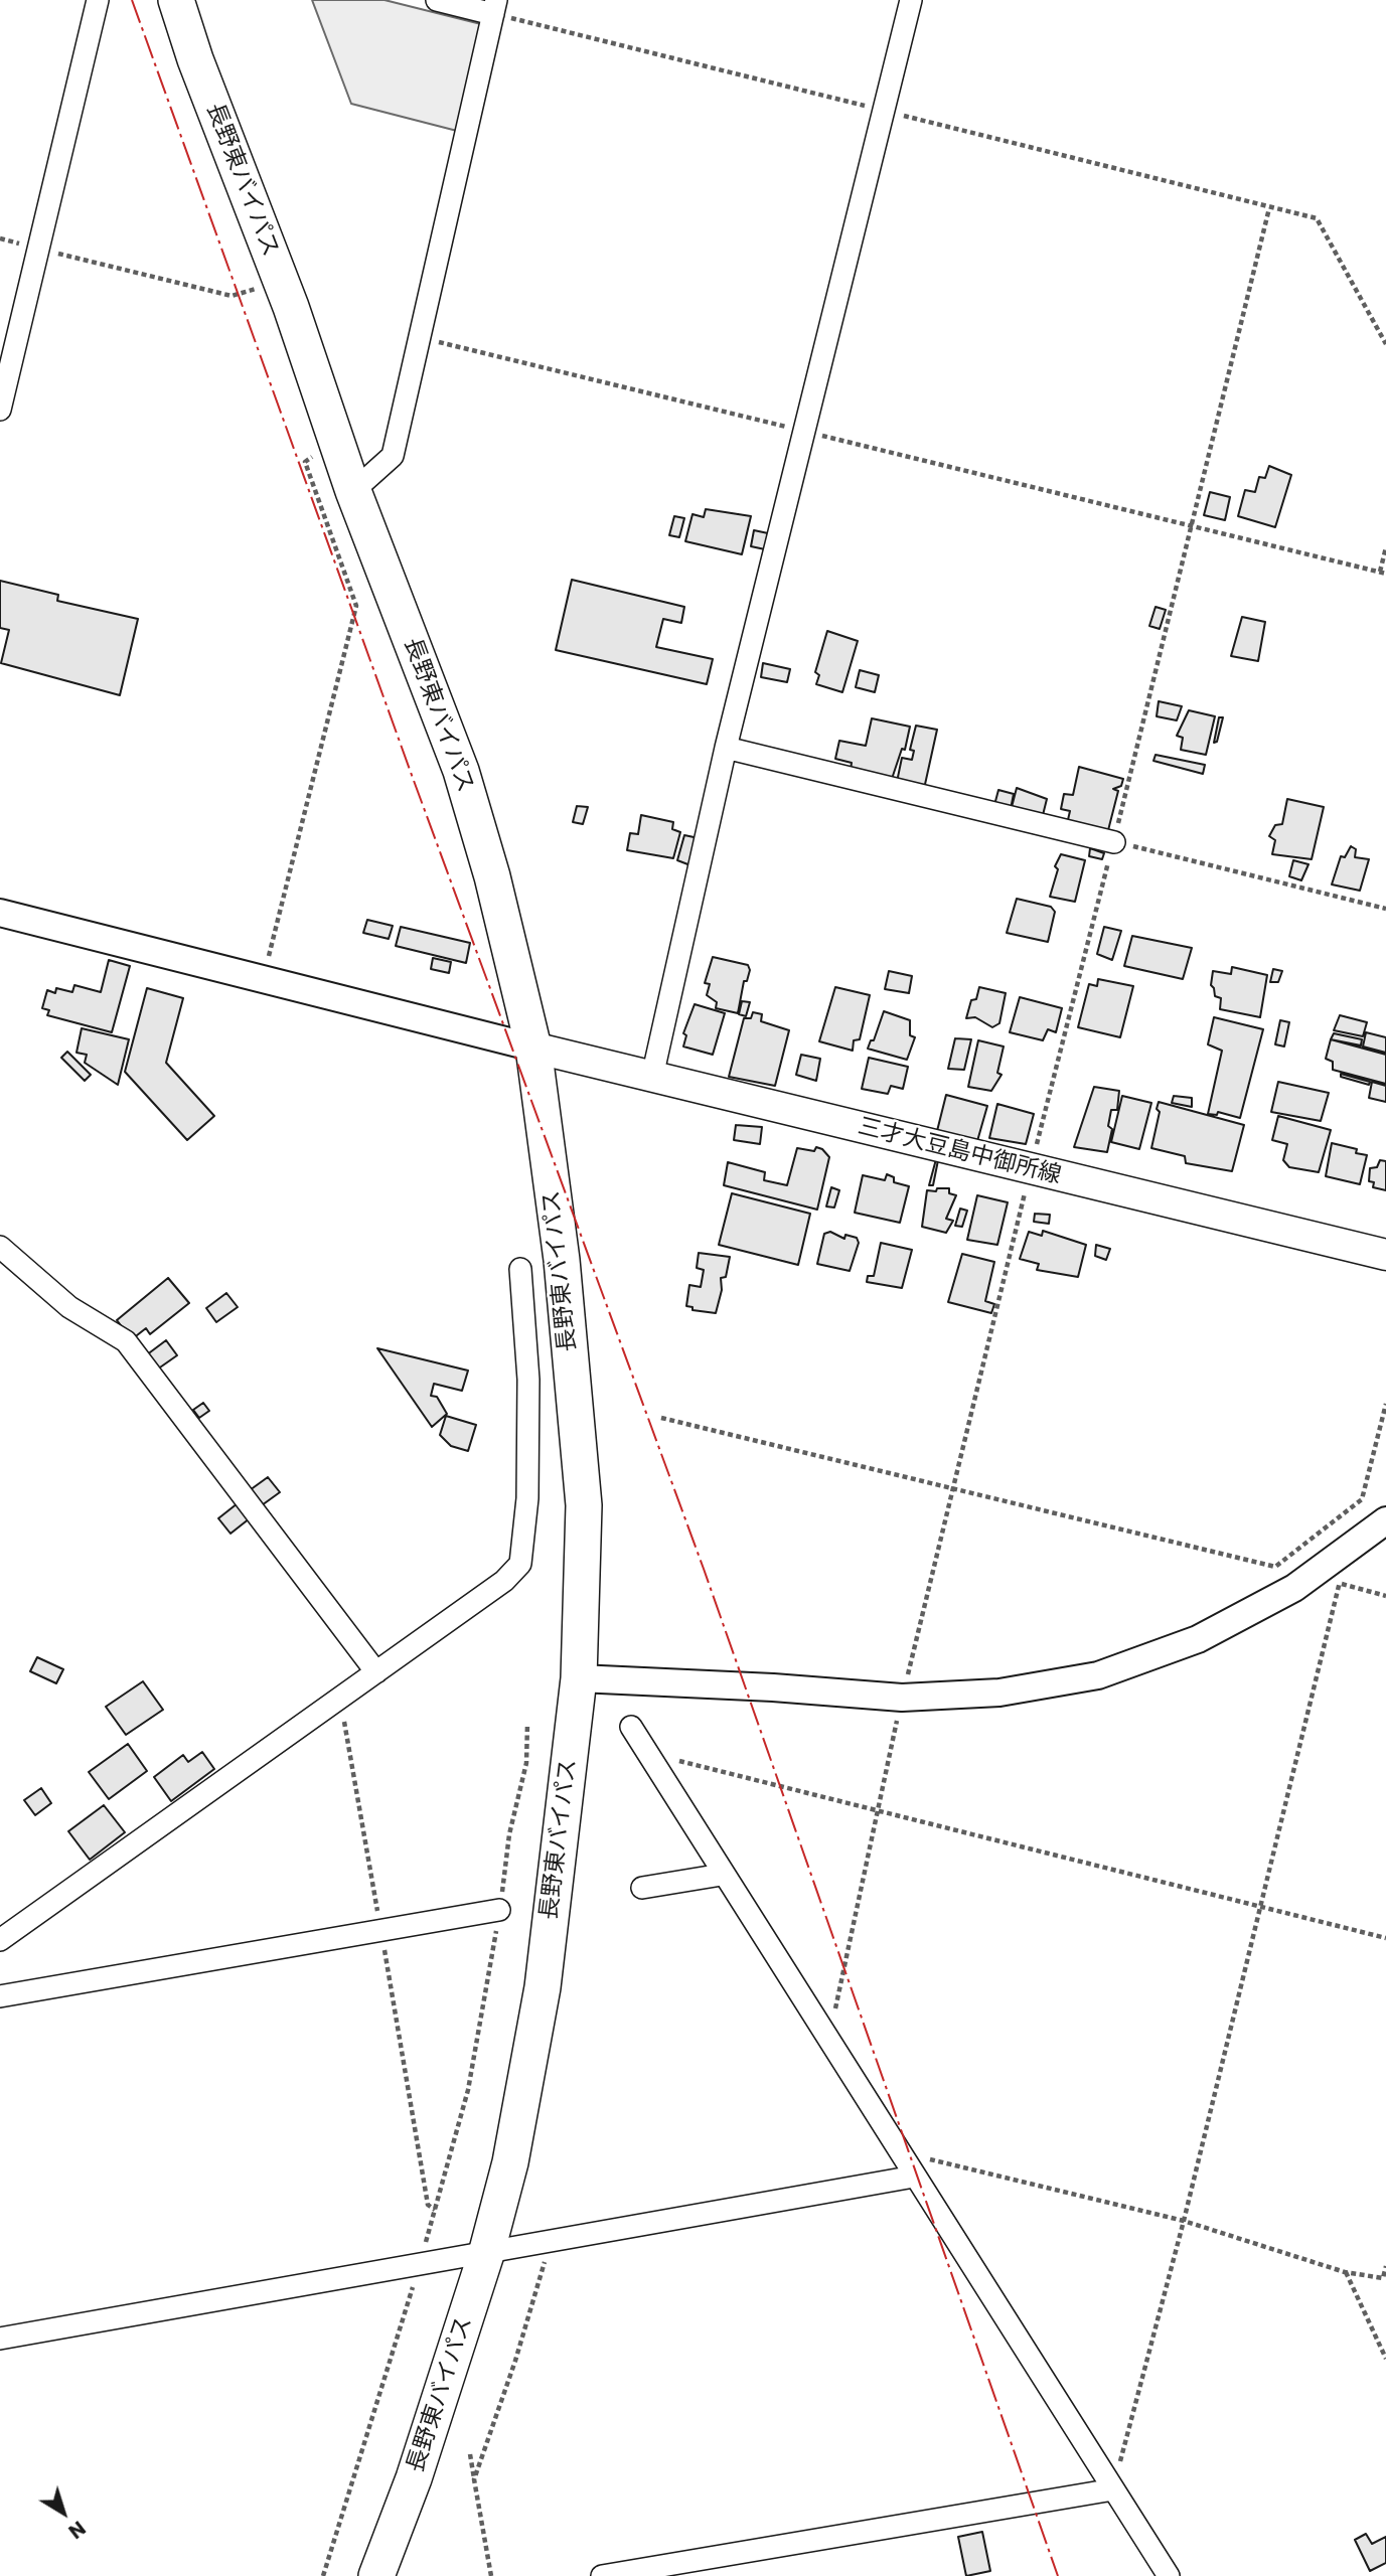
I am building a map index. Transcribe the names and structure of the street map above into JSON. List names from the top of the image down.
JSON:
{
  "streets": {
    "highway": ["長野東バイパス"],
    "main road": ["三才大豆島中御所線"]
  },
  "crossings": [
    ["長野東バイパス", "三才大豆島中御所線"]
  ],
  "north": "bottom right"
}
